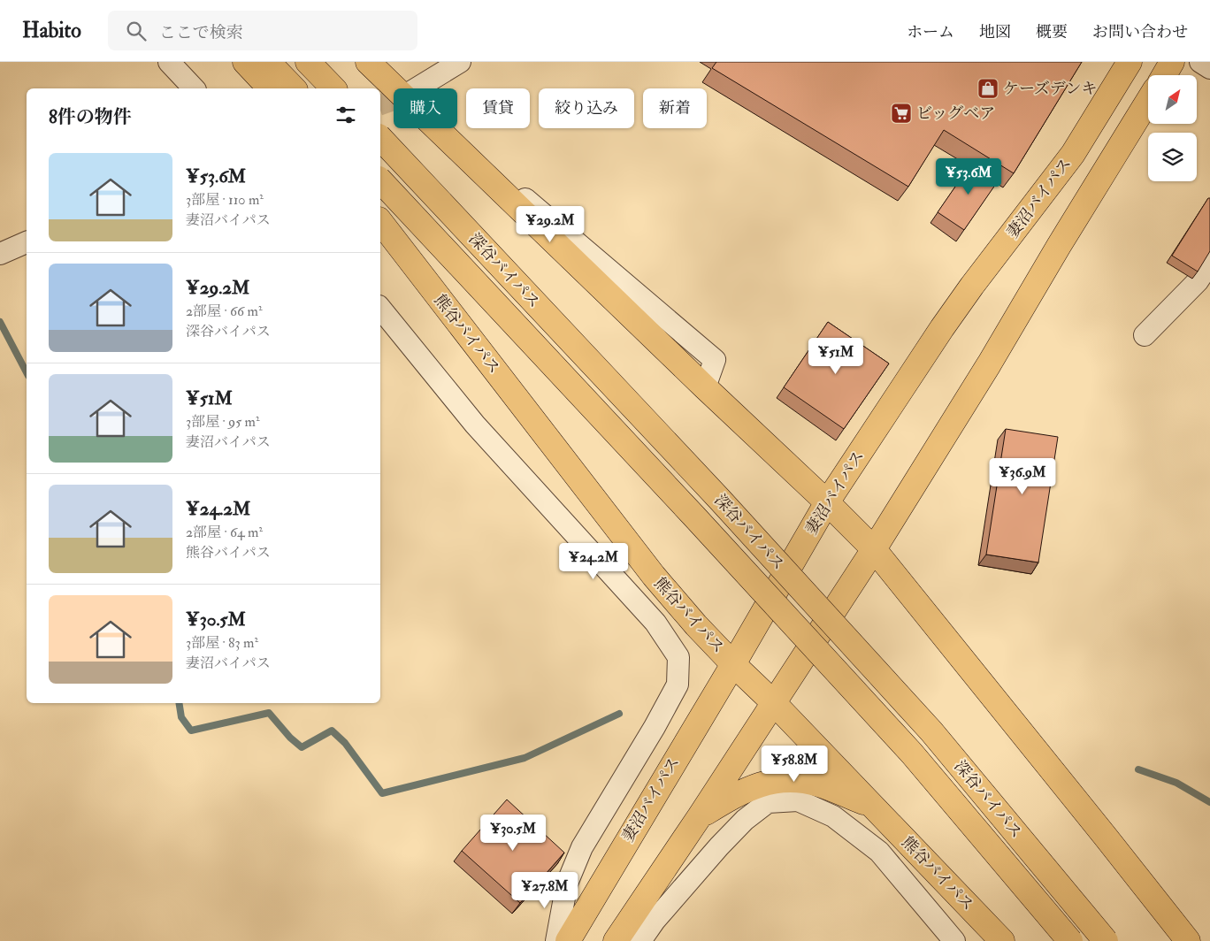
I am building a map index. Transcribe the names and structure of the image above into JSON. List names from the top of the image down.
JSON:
{
  "streets": {
    "highway": ["妻沼バイパス", "深谷バイパス", "熊谷バイパス"]
  },
  "crossings": [
    ["妻沼バイパス", "熊谷バイパス"]
  ],
  "places": {
    "shop": ["ケーズデンキ"],
    "supermarket": ["ビッグベア"]
  },
  "north": "top right",
  "page": {
    "header": "Habito",
    "search": "ここで検索",
    "nav": [
      "ホーム",
      "地図",
      "概要",
      "お問い合わせ"
    ],
    "chip": [
      "購入",
      "賃貸",
      "絞り込み",
      "新着"
    ],
    "heading": "8件の物件",
    "list": [
      {
        "name": "¥53.6M",
        "note": "3部屋 · 110 m² · 妻沼バイパス"
      },
      {
        "name": "¥29.2M",
        "note": "2部屋 · 66 m² · 深谷バイパス"
      },
      {
        "name": "¥51M",
        "note": "3部屋 · 95 m² · 妻沼バイパス"
      },
      {
        "name": "¥24.2M",
        "note": "2部屋 · 64 m² · 熊谷バイパス"
      },
      {
        "name": "¥30.5M",
        "note": "3部屋 · 83 m² · 妻沼バイパス"
      }
    ],
    "price": [
      "¥53.6M",
      "¥29.2M",
      "¥51M",
      "¥36.9M",
      "¥24.2M",
      "¥58.8M",
      "¥30.5M",
      "¥27.8M"
    ]
  }
}
